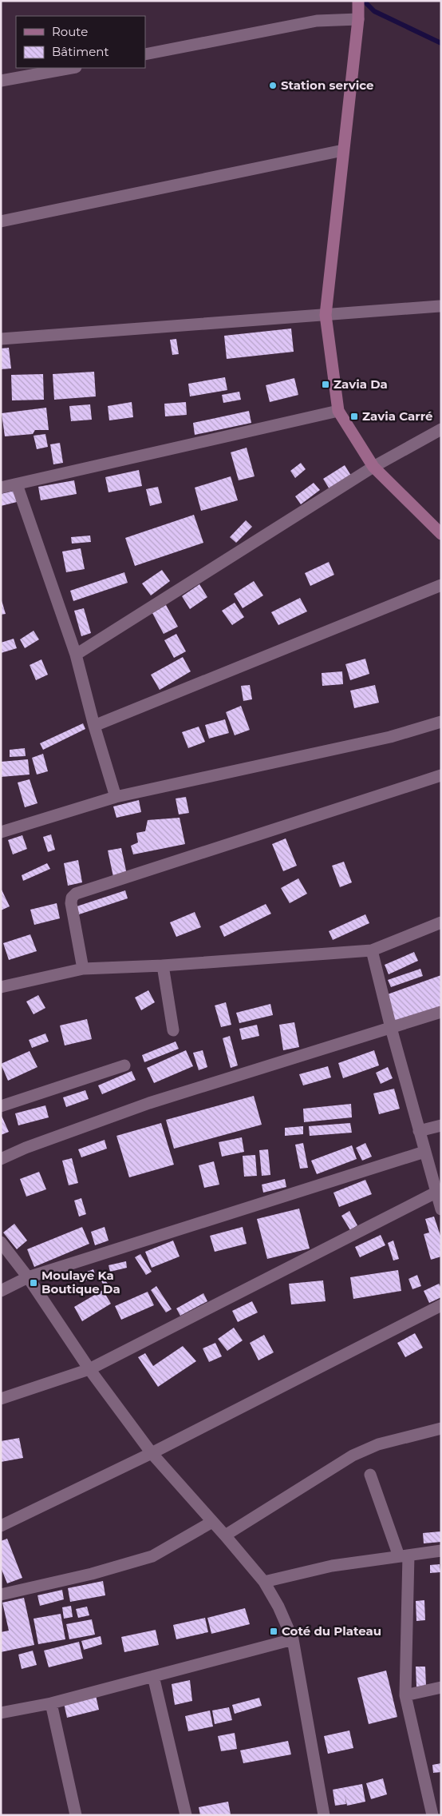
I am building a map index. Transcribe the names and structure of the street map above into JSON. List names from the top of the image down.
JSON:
{
  "places": {
    "other": ["Station service"],
    "transit": [
      "Zavia Da",
      "Zavia Carré",
      "Moulaye Ka Boutique Da",
      "Coté du Plateau"
    ]
  },
  "legend": ["Route", "Bâtiment"]
}
